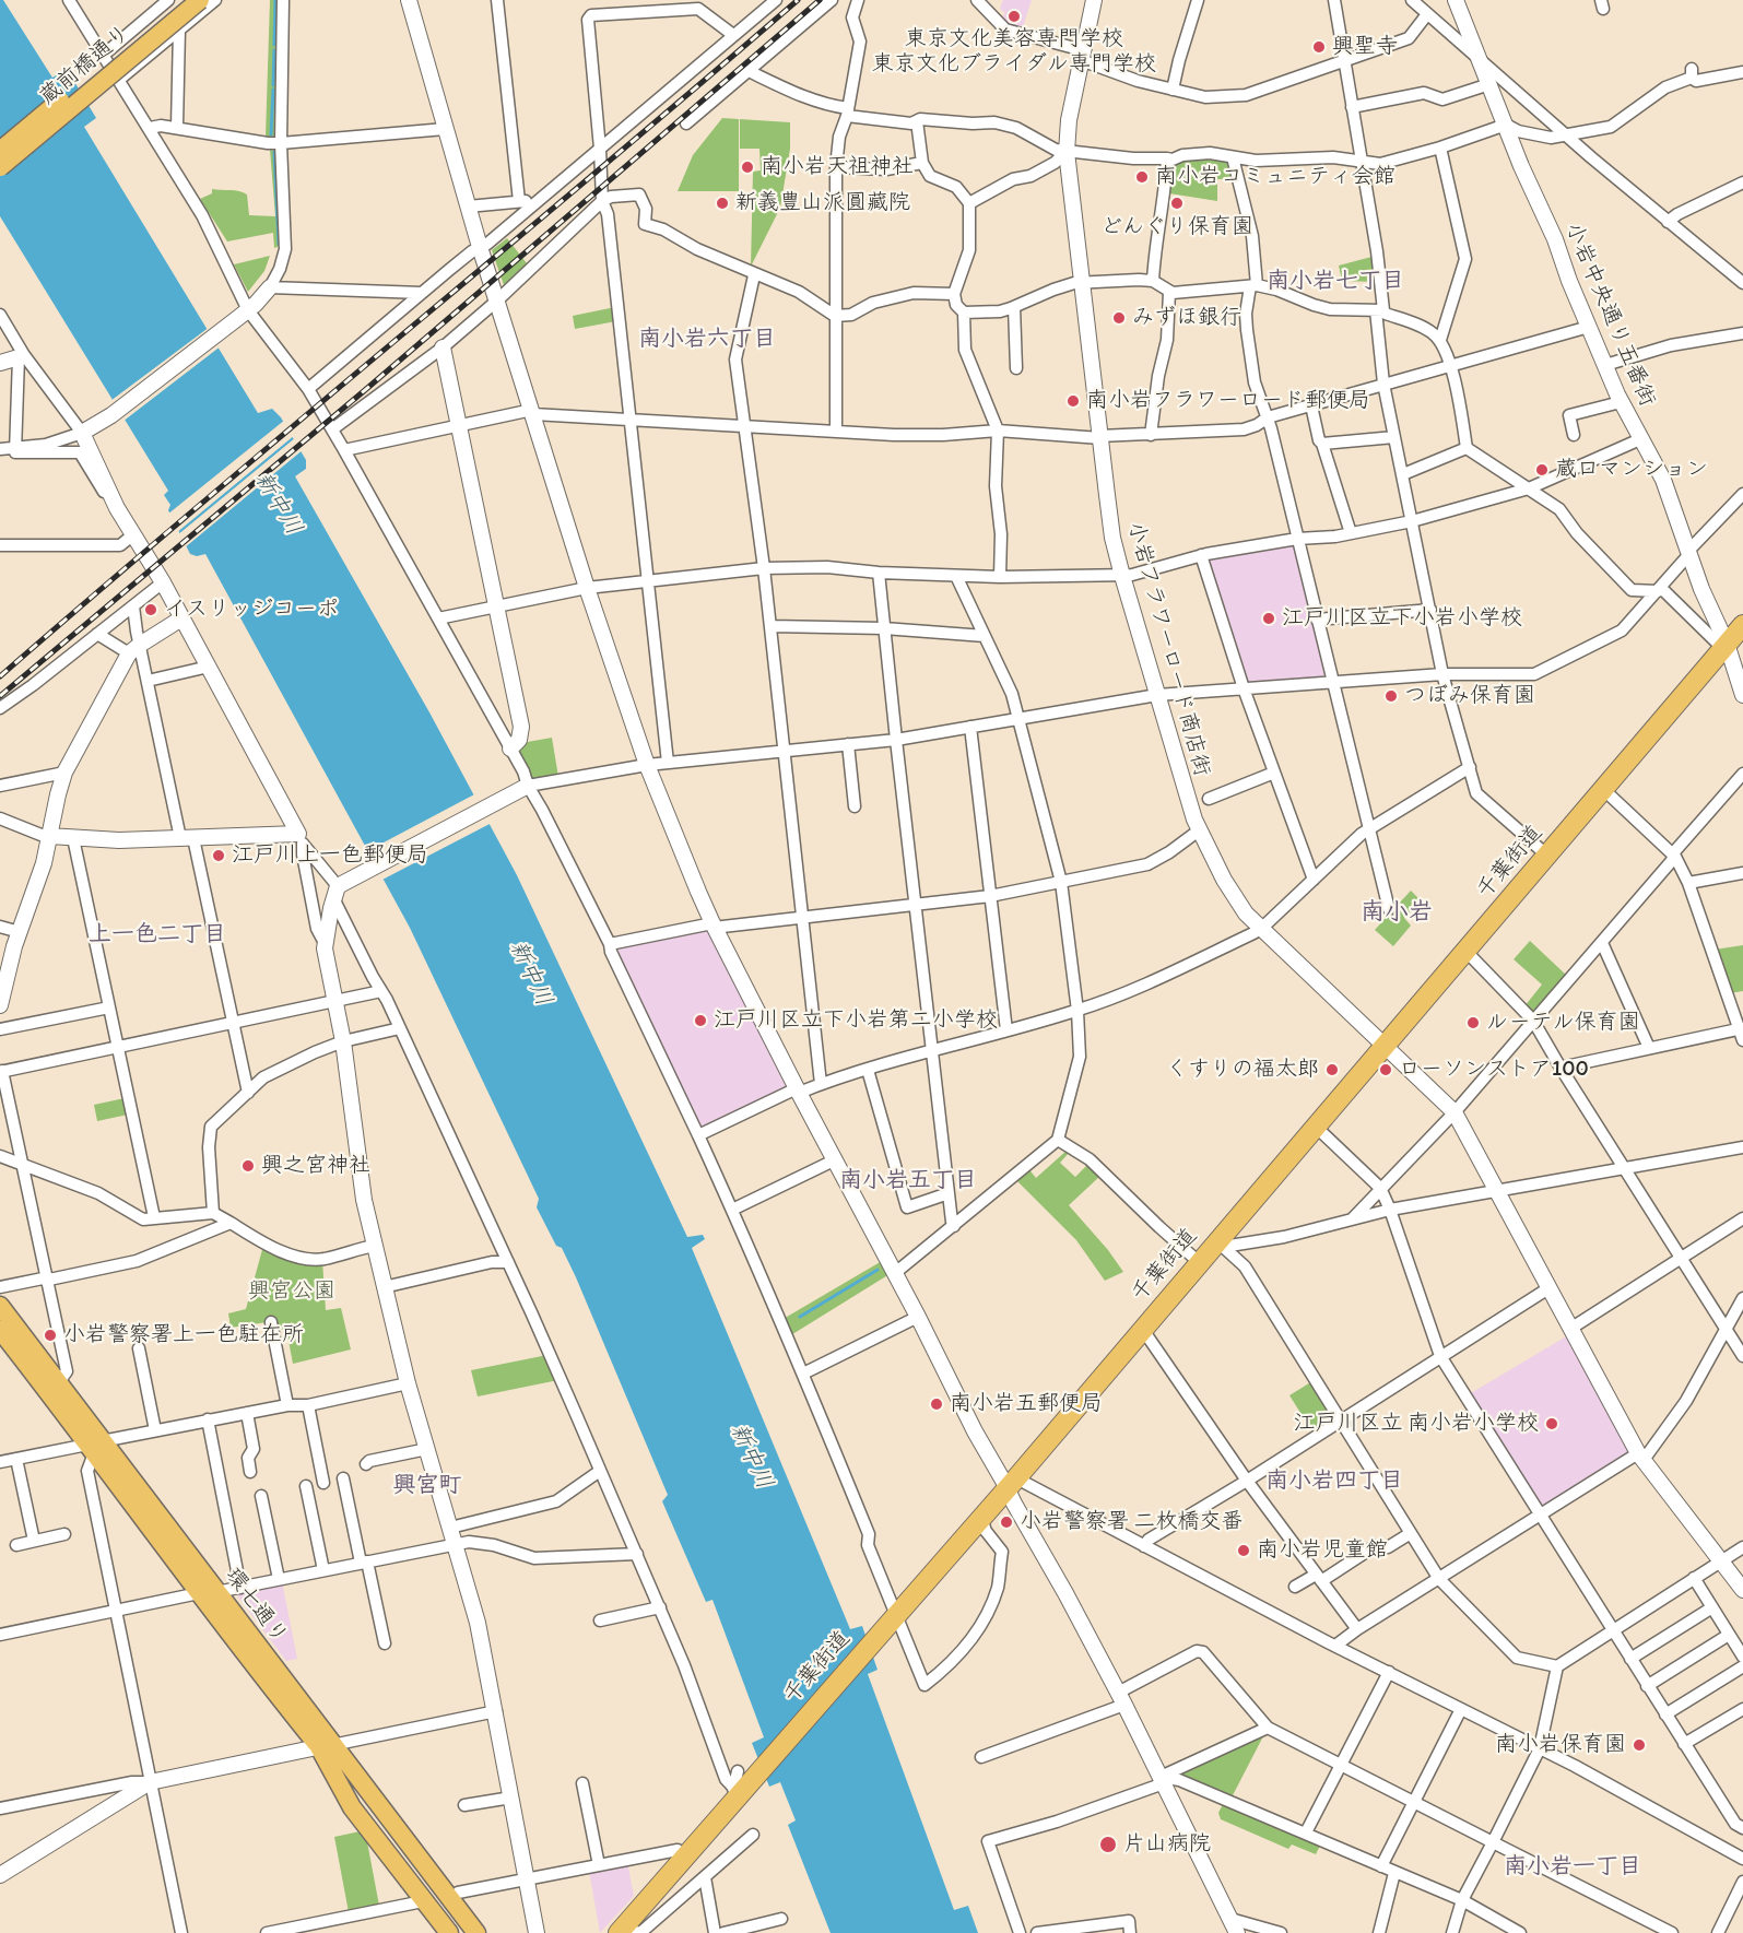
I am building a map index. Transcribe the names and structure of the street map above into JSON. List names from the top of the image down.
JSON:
{
  "streets": {
    "highway": ["千葉街道"],
    "main road": ["蔵前橋通り", "環七通り"],
    "street": ["小岩中央通り五番街", "小岩フラワーロード商店街"]
  },
  "crossings": [
    ["小岩中央通り五番街", "千葉街道"],
    ["小岩フラワーロード商店街", "千葉街道"]
  ],
  "districts": [
    "南小岩七丁目",
    "南小岩六丁目",
    "南小岩",
    "上一色二丁目",
    "南小岩五丁目",
    "南小岩四丁目",
    "興宮町",
    "南小岩一丁目"
  ],
  "water": ["新中川"],
  "parks": ["興宮公園"],
  "places": [
    "東京文化美容専門学校 東京文化ブライダル専門学校",
    "興聖寺",
    "南小岩天祖神社",
    "南小岩コミュニティ会館",
    "新義豊山派圓藏院",
    "どんぐり保育園",
    "みずほ銀行",
    "南小岩フラワーロード郵便局",
    "蔵口マンション",
    "イスリッジコーポ",
    "江戸川区立下小岩小学校",
    "つぼみ保育園",
    "江戸川上一色郵便局",
    "江戸川区立下小岩第二小学校",
    "ルーテル保育園",
    "くすりの福太郎",
    "ローソンストア100",
    "興之宮神社",
    "小岩警察署上一色駐在所",
    "南小岩五郵便局",
    "江戸川区立 南小岩小学校",
    "小岩警察署 二枚橋交番",
    "南小岩児童館",
    "南小岩保育園",
    "片山病院"
  ]
}
